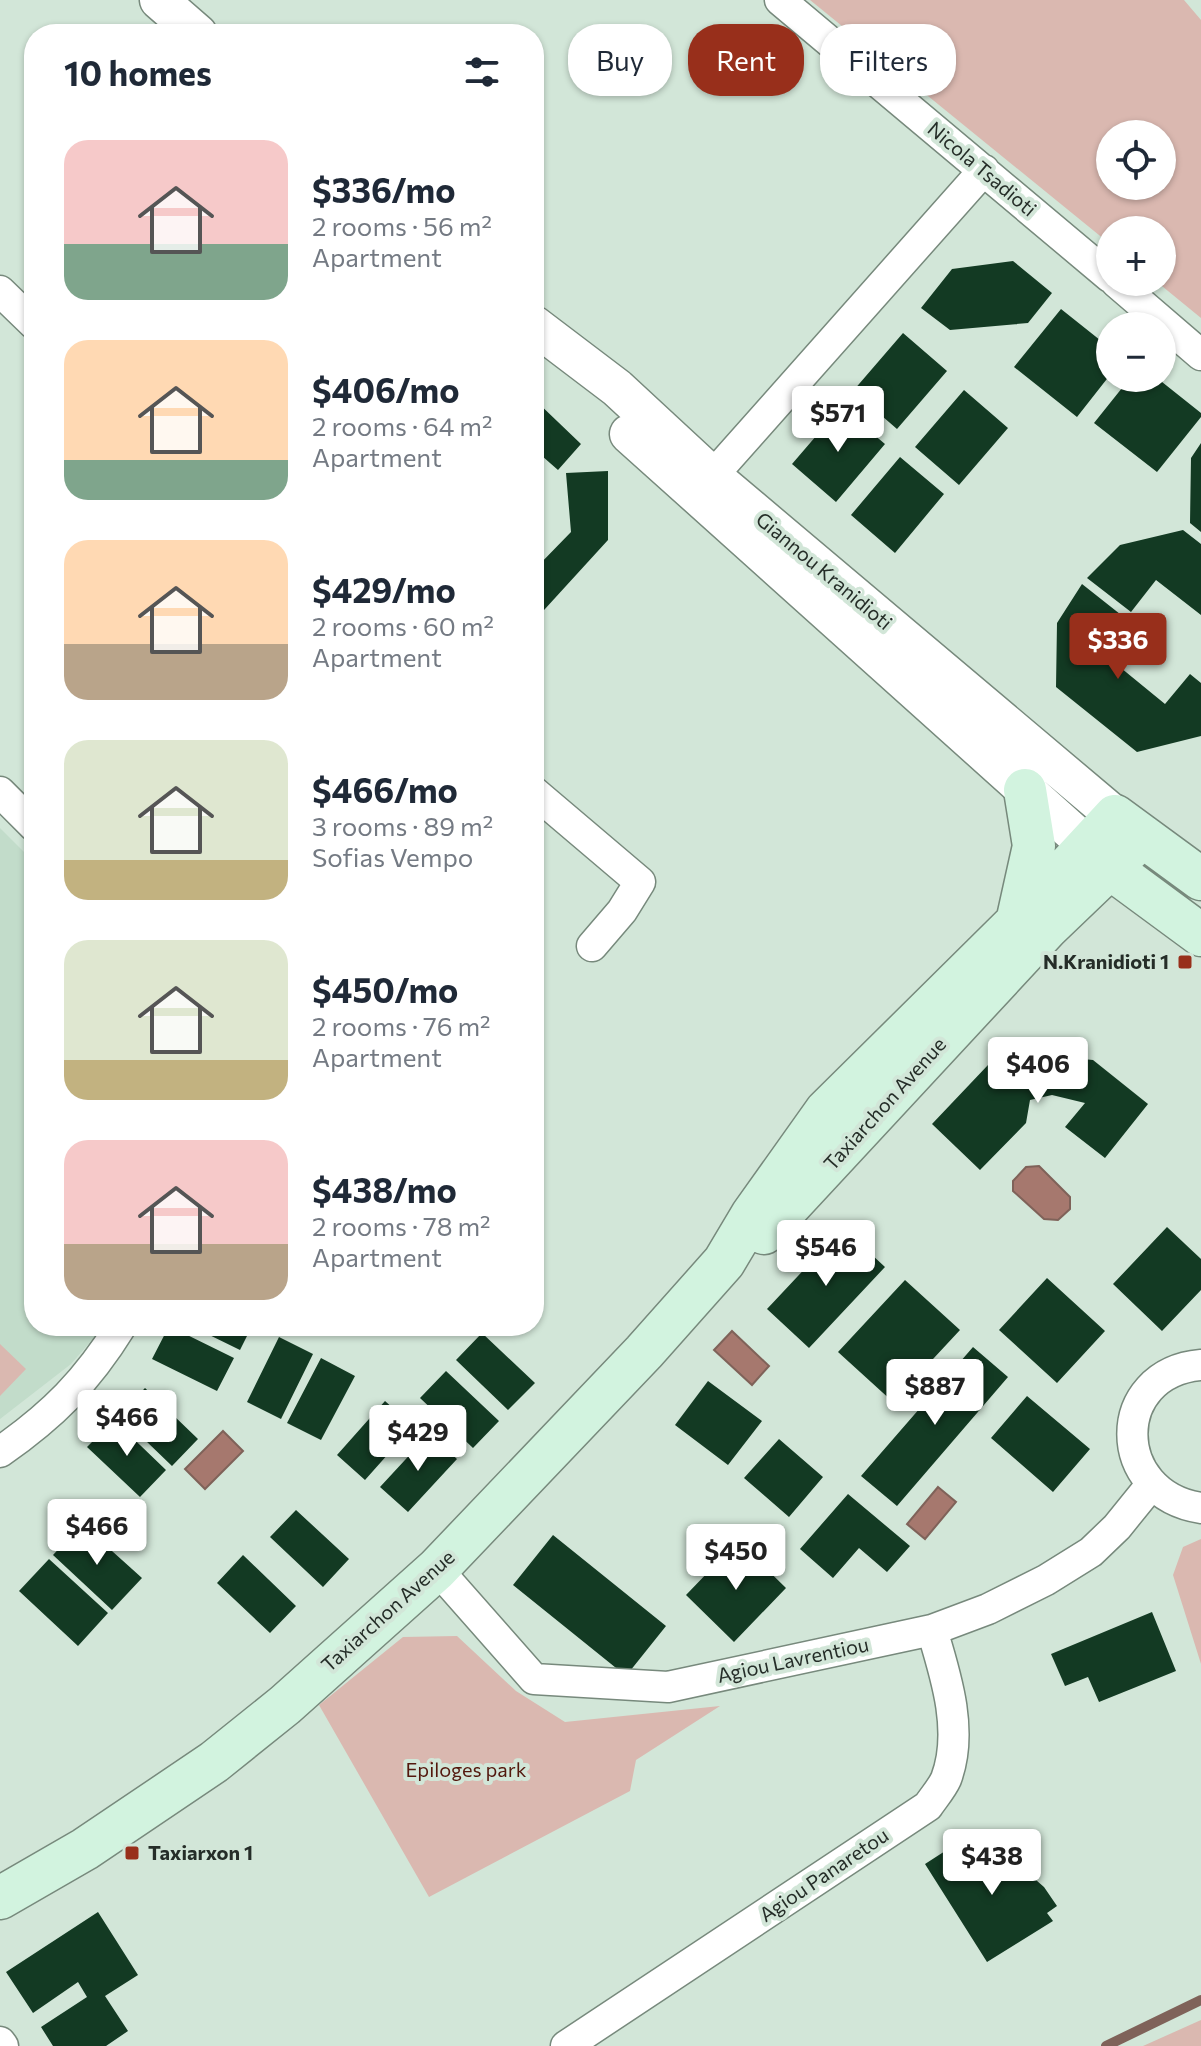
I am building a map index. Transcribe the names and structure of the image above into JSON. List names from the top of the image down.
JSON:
{
  "streets": {
    "main road": ["Giannou Kranidioti", "Taxiarchon Avenue"],
    "street": ["Nicola Tsadioti", "Agiou Lavrentiou", "Agiou Panaretou"]
  },
  "crossings": [
    ["Giannou Kranidioti", "Taxiarchon Avenue"],
    ["Taxiarchon Avenue", "Agiou Lavrentiou"],
    ["Agiou Lavrentiou", "Agiou Panaretou"]
  ],
  "parks": ["Epiloges park"],
  "places": {
    "transit": ["N.Kranidioti 1", "Taxiarxon 1"]
  },
  "page": {
    "chip": ["Buy", "Rent", "Filters"],
    "heading": "10 homes",
    "map_buttons": ["+", "−"],
    "list": [
      {
        "name": "$336/mo",
        "note": "2 rooms · 56 m² · Apartment"
      },
      {
        "name": "$406/mo",
        "note": "2 rooms · 64 m² · Apartment"
      },
      {
        "name": "$429/mo",
        "note": "2 rooms · 60 m² · Apartment"
      },
      {
        "name": "$466/mo",
        "note": "3 rooms · 89 m² · Sofias Vempo"
      },
      {
        "name": "$450/mo",
        "note": "2 rooms · 76 m² · Apartment"
      },
      {
        "name": "$438/mo",
        "note": "2 rooms · 78 m² · Apartment"
      }
    ],
    "price": [
      "$571",
      "$336",
      "$406",
      "$546",
      "$887",
      "$466",
      "$429",
      "$466",
      "$450",
      "$438"
    ]
  }
}
